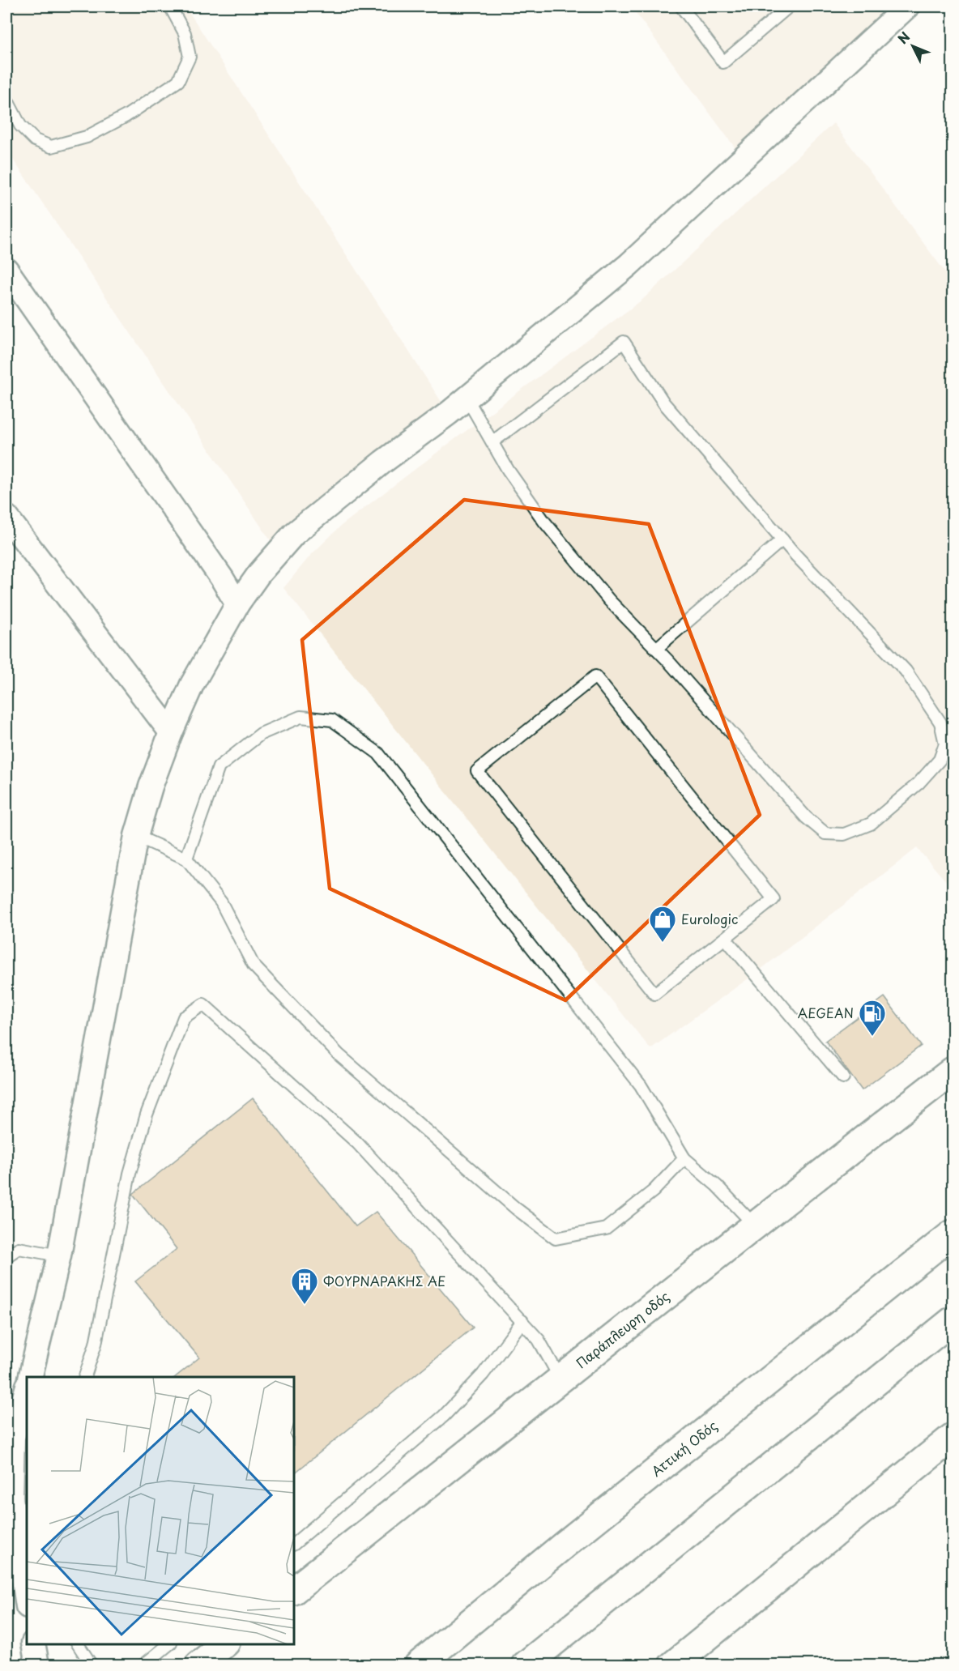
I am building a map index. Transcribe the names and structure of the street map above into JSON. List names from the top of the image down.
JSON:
{
  "streets": {
    "main road": ["Παράπλευρη οδός", "Αττική Οδός"]
  },
  "places": {
    "shop": ["Eurologic"],
    "fuel station": ["AEGEAN"],
    "building": ["ΦΟΥΡΝΑΡΑΚΗΣ ΑΕ"]
  },
  "north": "top left"
}
